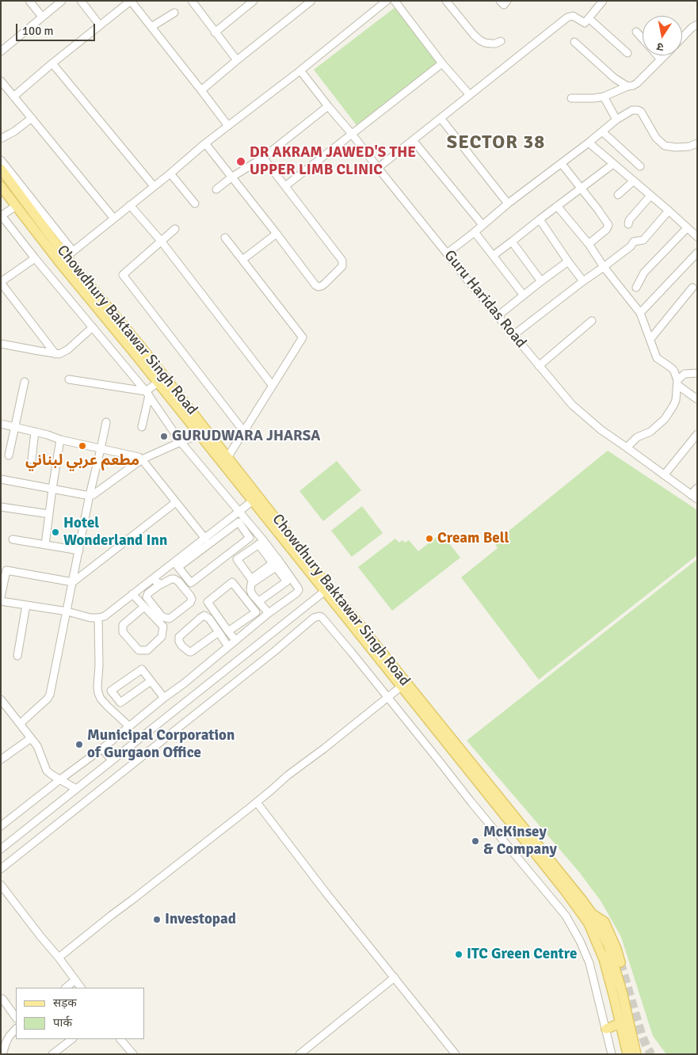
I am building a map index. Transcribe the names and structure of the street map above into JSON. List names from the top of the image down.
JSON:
{
  "streets": {
    "main road": ["Chowdhury Baktawar Singh Road"],
    "street": ["Guru Haridas Road"]
  },
  "districts": ["SECTOR 38"],
  "places": [
    "DR AKRAM JAWED'S THE UPPER LIMB CLINIC",
    "GURUDWARA JHARSA",
    "مطعم عربي لبناني",
    "Hotel Wonderland Inn",
    "Cream Bell",
    "Municipal Corporation of Gurgaon Office",
    "McKinsey & Company",
    "Investopad",
    "ITC Green Centre"
  ],
  "legend": ["सड़क", "पार्क"],
  "scale_bar": "100 m",
  "north": "bottom"
}
